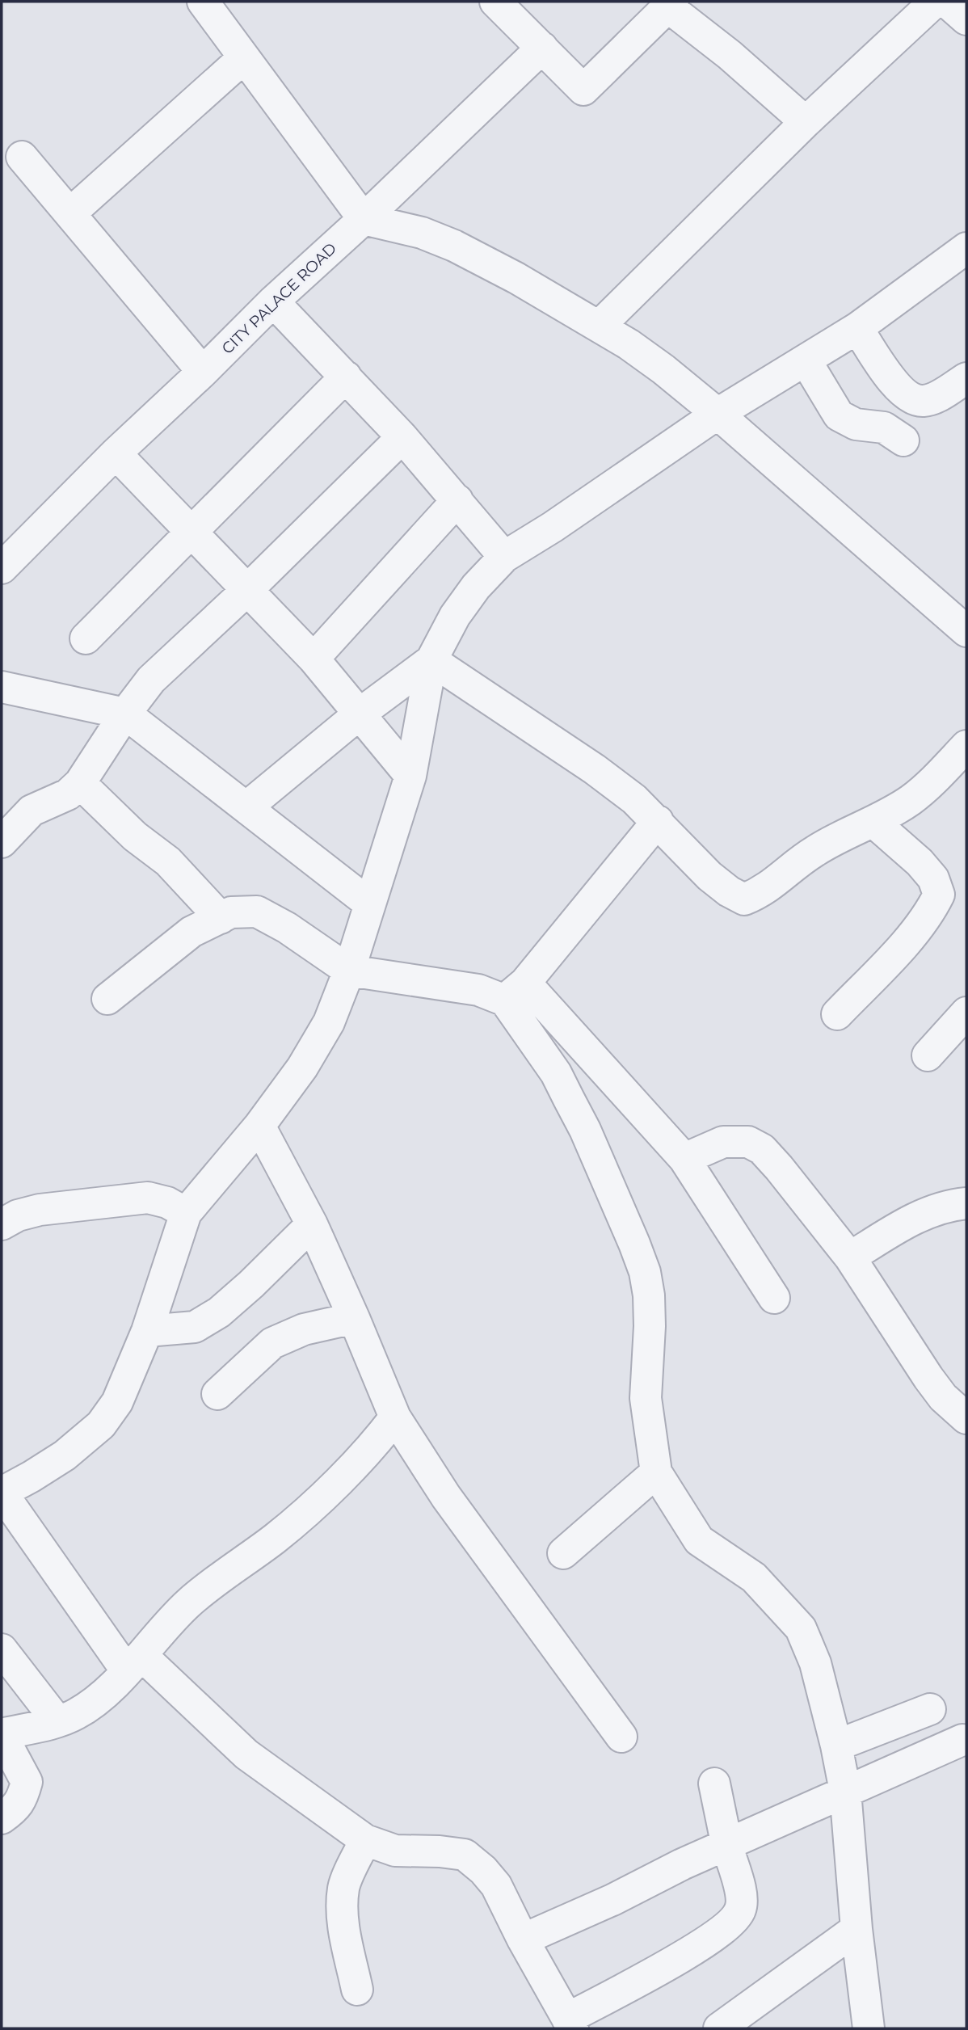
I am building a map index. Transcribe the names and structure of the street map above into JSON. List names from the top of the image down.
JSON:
{
  "streets": {
    "street": ["CITY PALACE ROAD"]
  }
}
